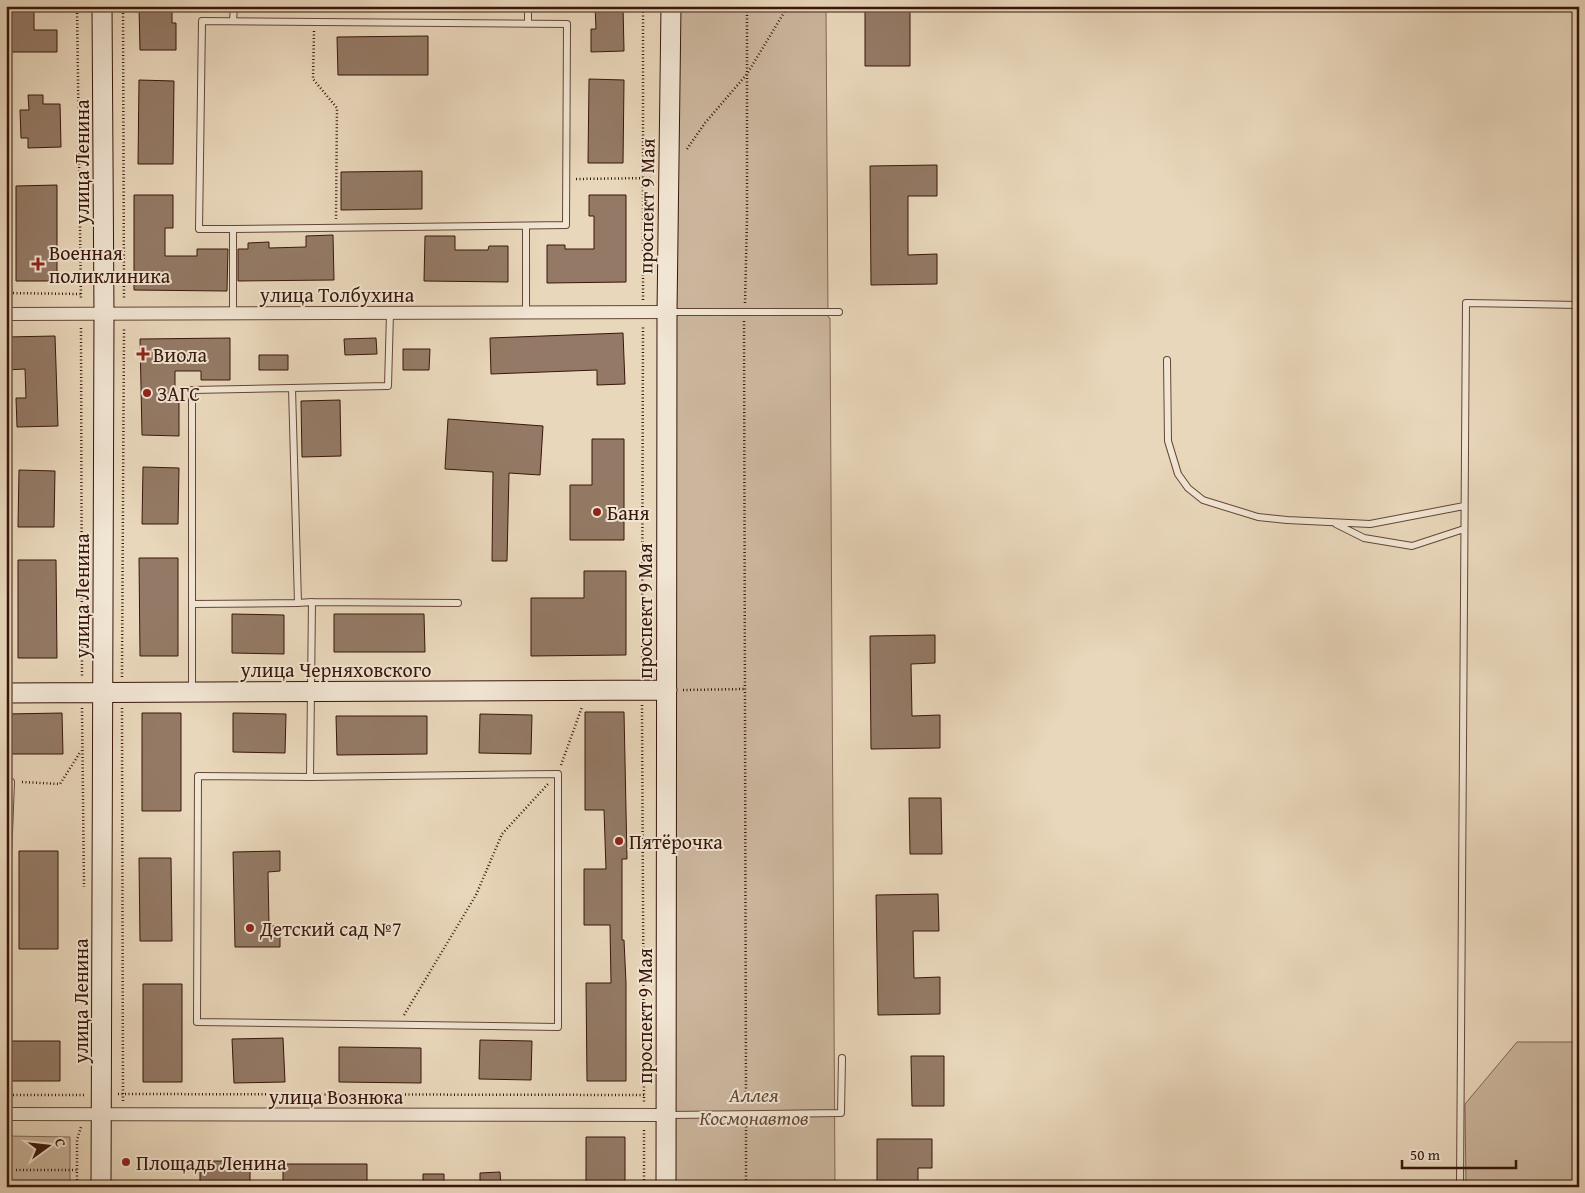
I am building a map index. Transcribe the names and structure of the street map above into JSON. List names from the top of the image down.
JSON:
{
  "streets": {
    "street": [
      "улица Ленина",
      "проспект 9 Мая",
      "улица Толбухина",
      "улица Черняховского",
      "улица Вознюка"
    ]
  },
  "crossings": [
    ["улица Ленина", "улица Толбухина"],
    ["улица Ленина", "улица Черняховского"],
    ["улица Ленина", "улица Вознюка"],
    ["проспект 9 Мая", "улица Толбухина"],
    ["проспект 9 Мая", "улица Черняховского"],
    ["проспект 9 Мая", "улица Вознюка"]
  ],
  "parks": ["Аллея Космонавтов"],
  "places": {
    "health": ["Военная поликлиника", "Виола"],
    "other": [
      "ЗАГС",
      "Баня",
      "Пятёрочка",
      "Детский сад №7",
      "Площадь Ленина"
    ]
  },
  "scale_bar": "50 m",
  "north": "right"
}
